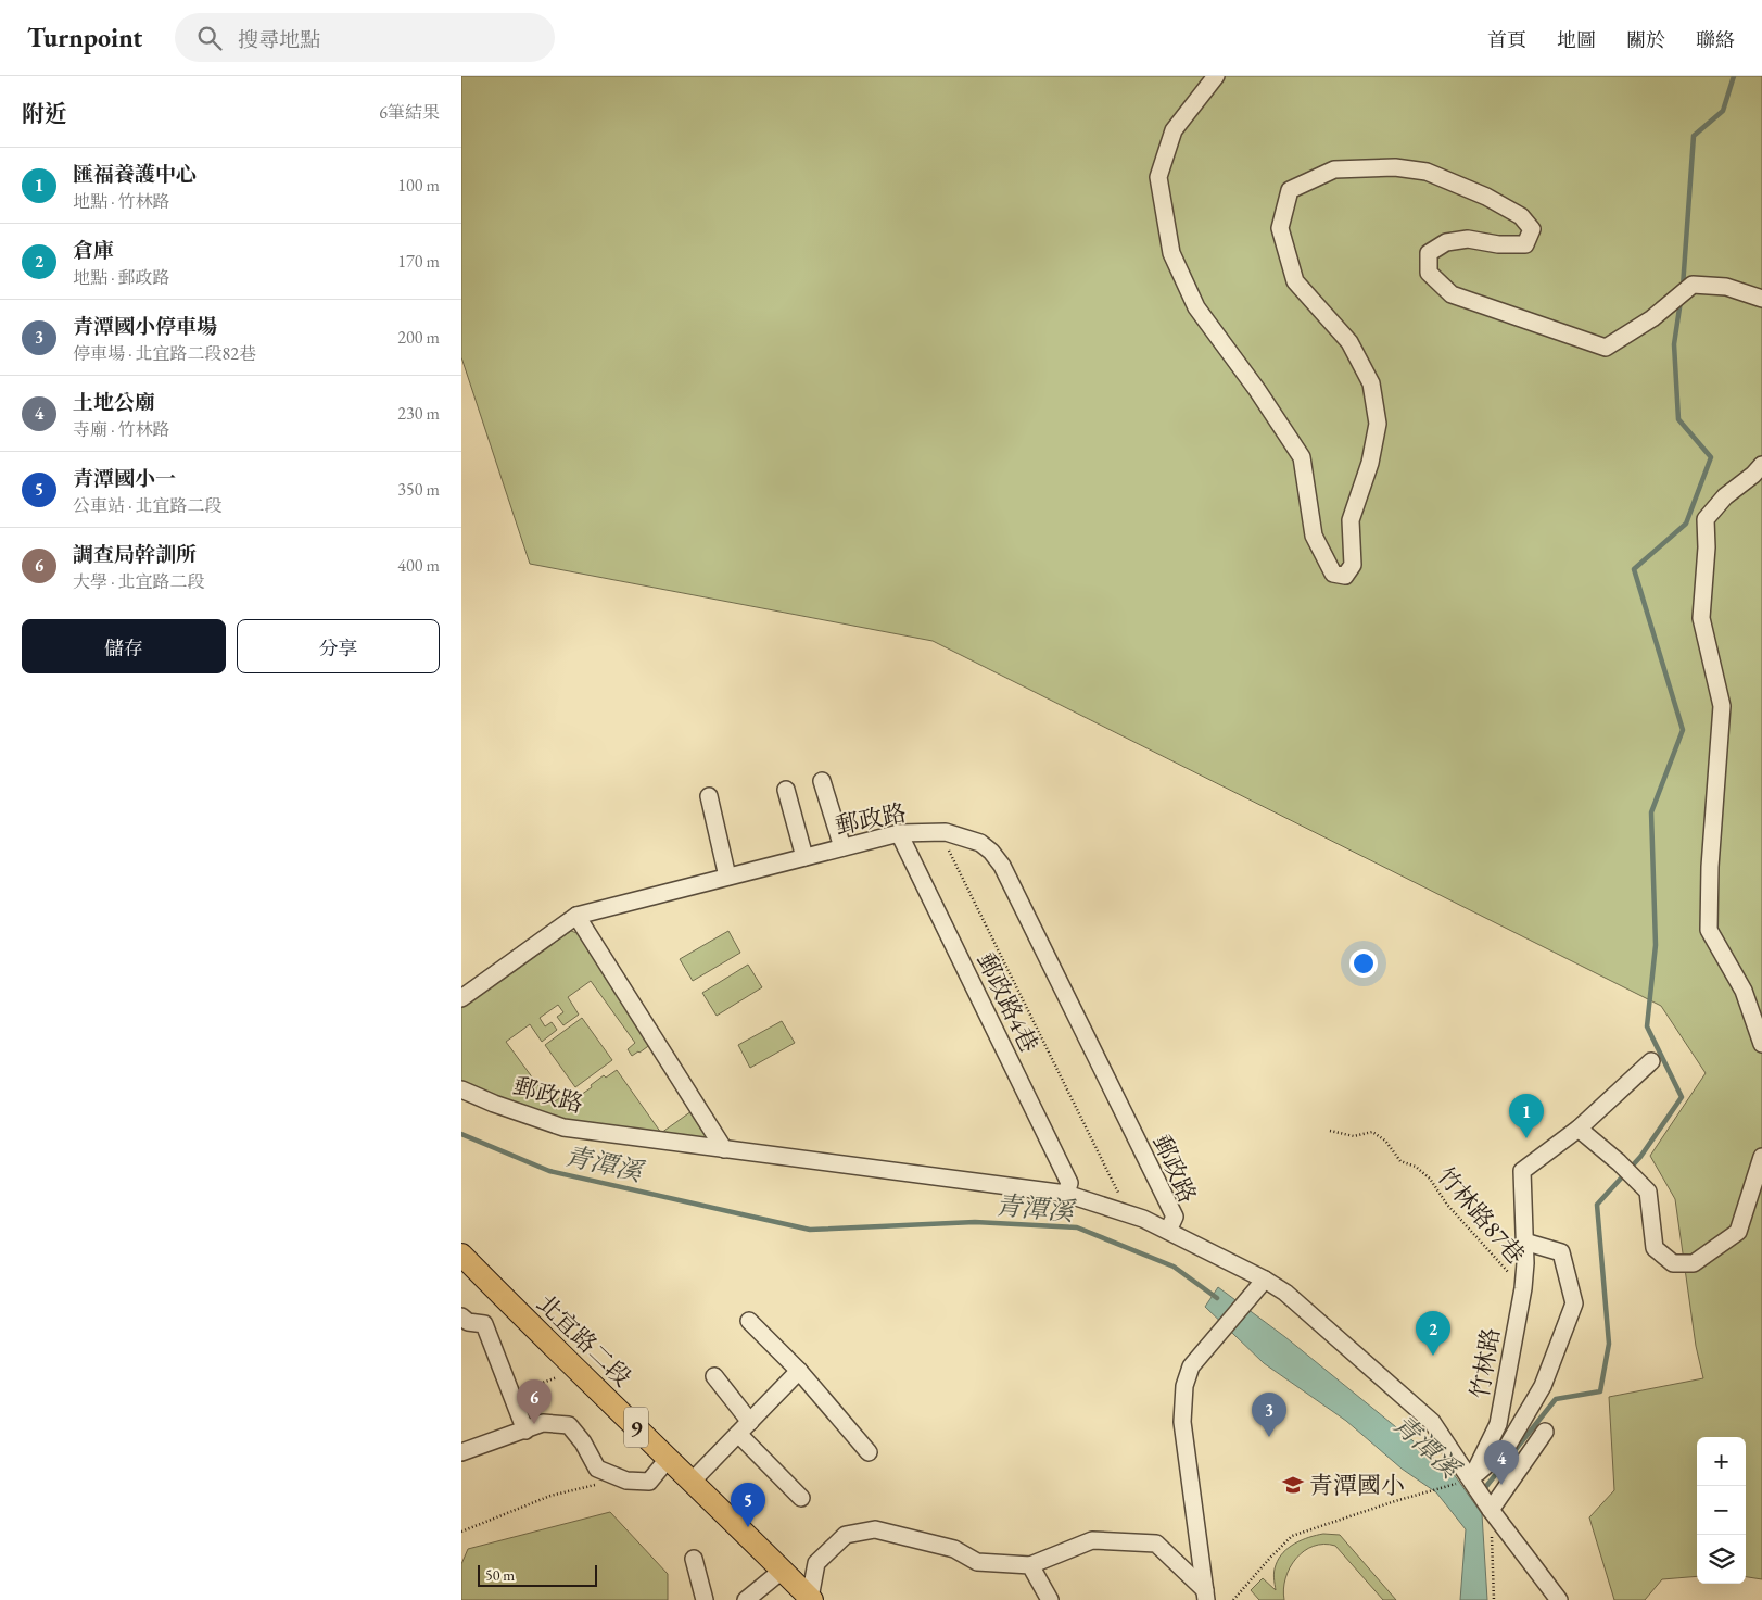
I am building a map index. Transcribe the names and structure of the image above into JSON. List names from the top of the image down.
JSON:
{
  "streets": {
    "main road": ["北宜路二段", "9"],
    "street": ["郵政路", "郵政路4巷", "竹林路"],
    "path": ["竹林路87巷"]
  },
  "crossings": [
    ["郵政路", "郵政路4巷"],
    ["郵政路", "竹林路"],
    ["竹林路87巷", "竹林路"]
  ],
  "water": ["青潭溪"],
  "places": {
    "school or university": ["青潭國小"]
  },
  "scale_bar": "50 m",
  "page": {
    "header": "Turnpoint",
    "search": "搜尋地點",
    "nav": [
      "首頁",
      "地圖",
      "關於",
      "聯絡"
    ],
    "heading": ["附近", "6筆結果"],
    "list": [
      {
        "mark": "1",
        "name": "匯福養護中心",
        "note": "地點 · 竹林路",
        "value": "100 m"
      },
      {
        "mark": "2",
        "name": "倉庫",
        "note": "地點 · 郵政路",
        "value": "170 m"
      },
      {
        "mark": "3",
        "name": "青潭國小停車場",
        "note": "停車場 · 北宜路二段82巷",
        "value": "200 m"
      },
      {
        "mark": "4",
        "name": "土地公廟",
        "note": "寺廟 · 竹林路",
        "value": "230 m"
      },
      {
        "mark": "5",
        "name": "青潭國小一",
        "note": "公車站 · 北宜路二段",
        "value": "350 m"
      },
      {
        "mark": "6",
        "name": "調查局幹訓所",
        "note": "大學 · 北宜路二段",
        "value": "400 m"
      }
    ],
    "buttons": ["儲存", "分享"],
    "pins": [
      "1",
      "2",
      "6",
      "3",
      "4",
      "5"
    ],
    "map_buttons": ["+", "−"],
    "scale": "50 m"
  }
}
